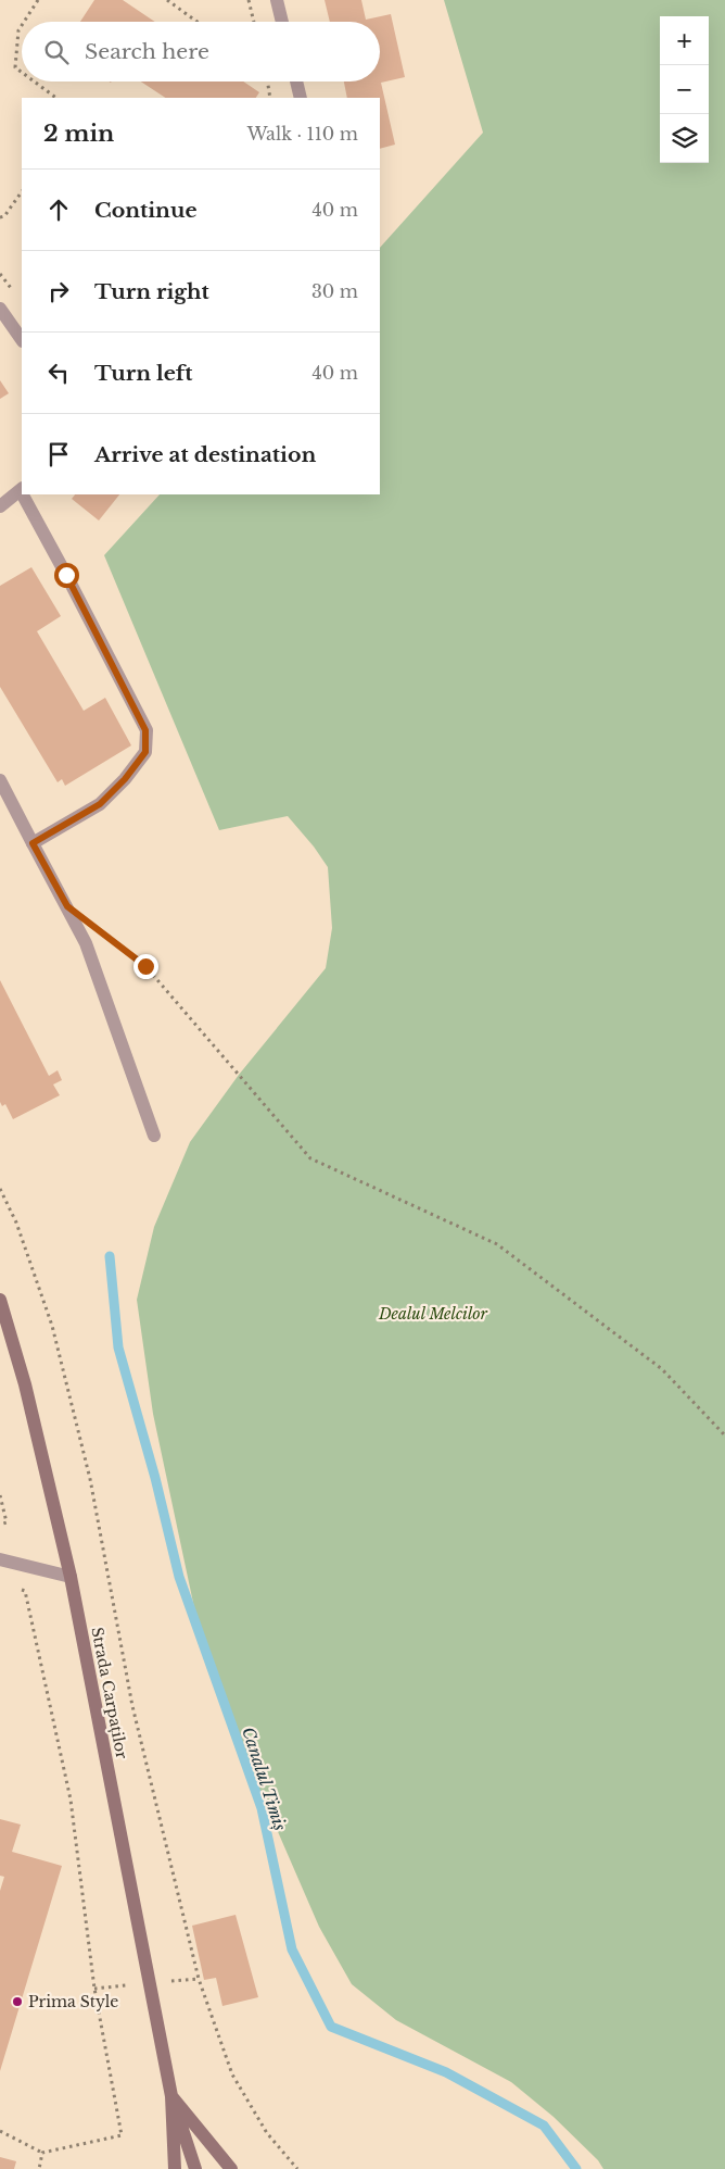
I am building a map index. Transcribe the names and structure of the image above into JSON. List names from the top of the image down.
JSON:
{
  "streets": {
    "main road": ["Strada Carpaților"]
  },
  "water": ["Canalul Timiș"],
  "parks": ["Dealul Melcilor"],
  "places": ["Prima Style"],
  "page": {
    "map_buttons": ["+", "−"],
    "search": "Search here",
    "heading": ["2 min", "Walk · 110 m"],
    "list": [
      ["Continue", "40 m"],
      ["Turn right", "30 m"],
      ["Turn left", "40 m"],
      "Arrive at destination"
    ]
  }
}
